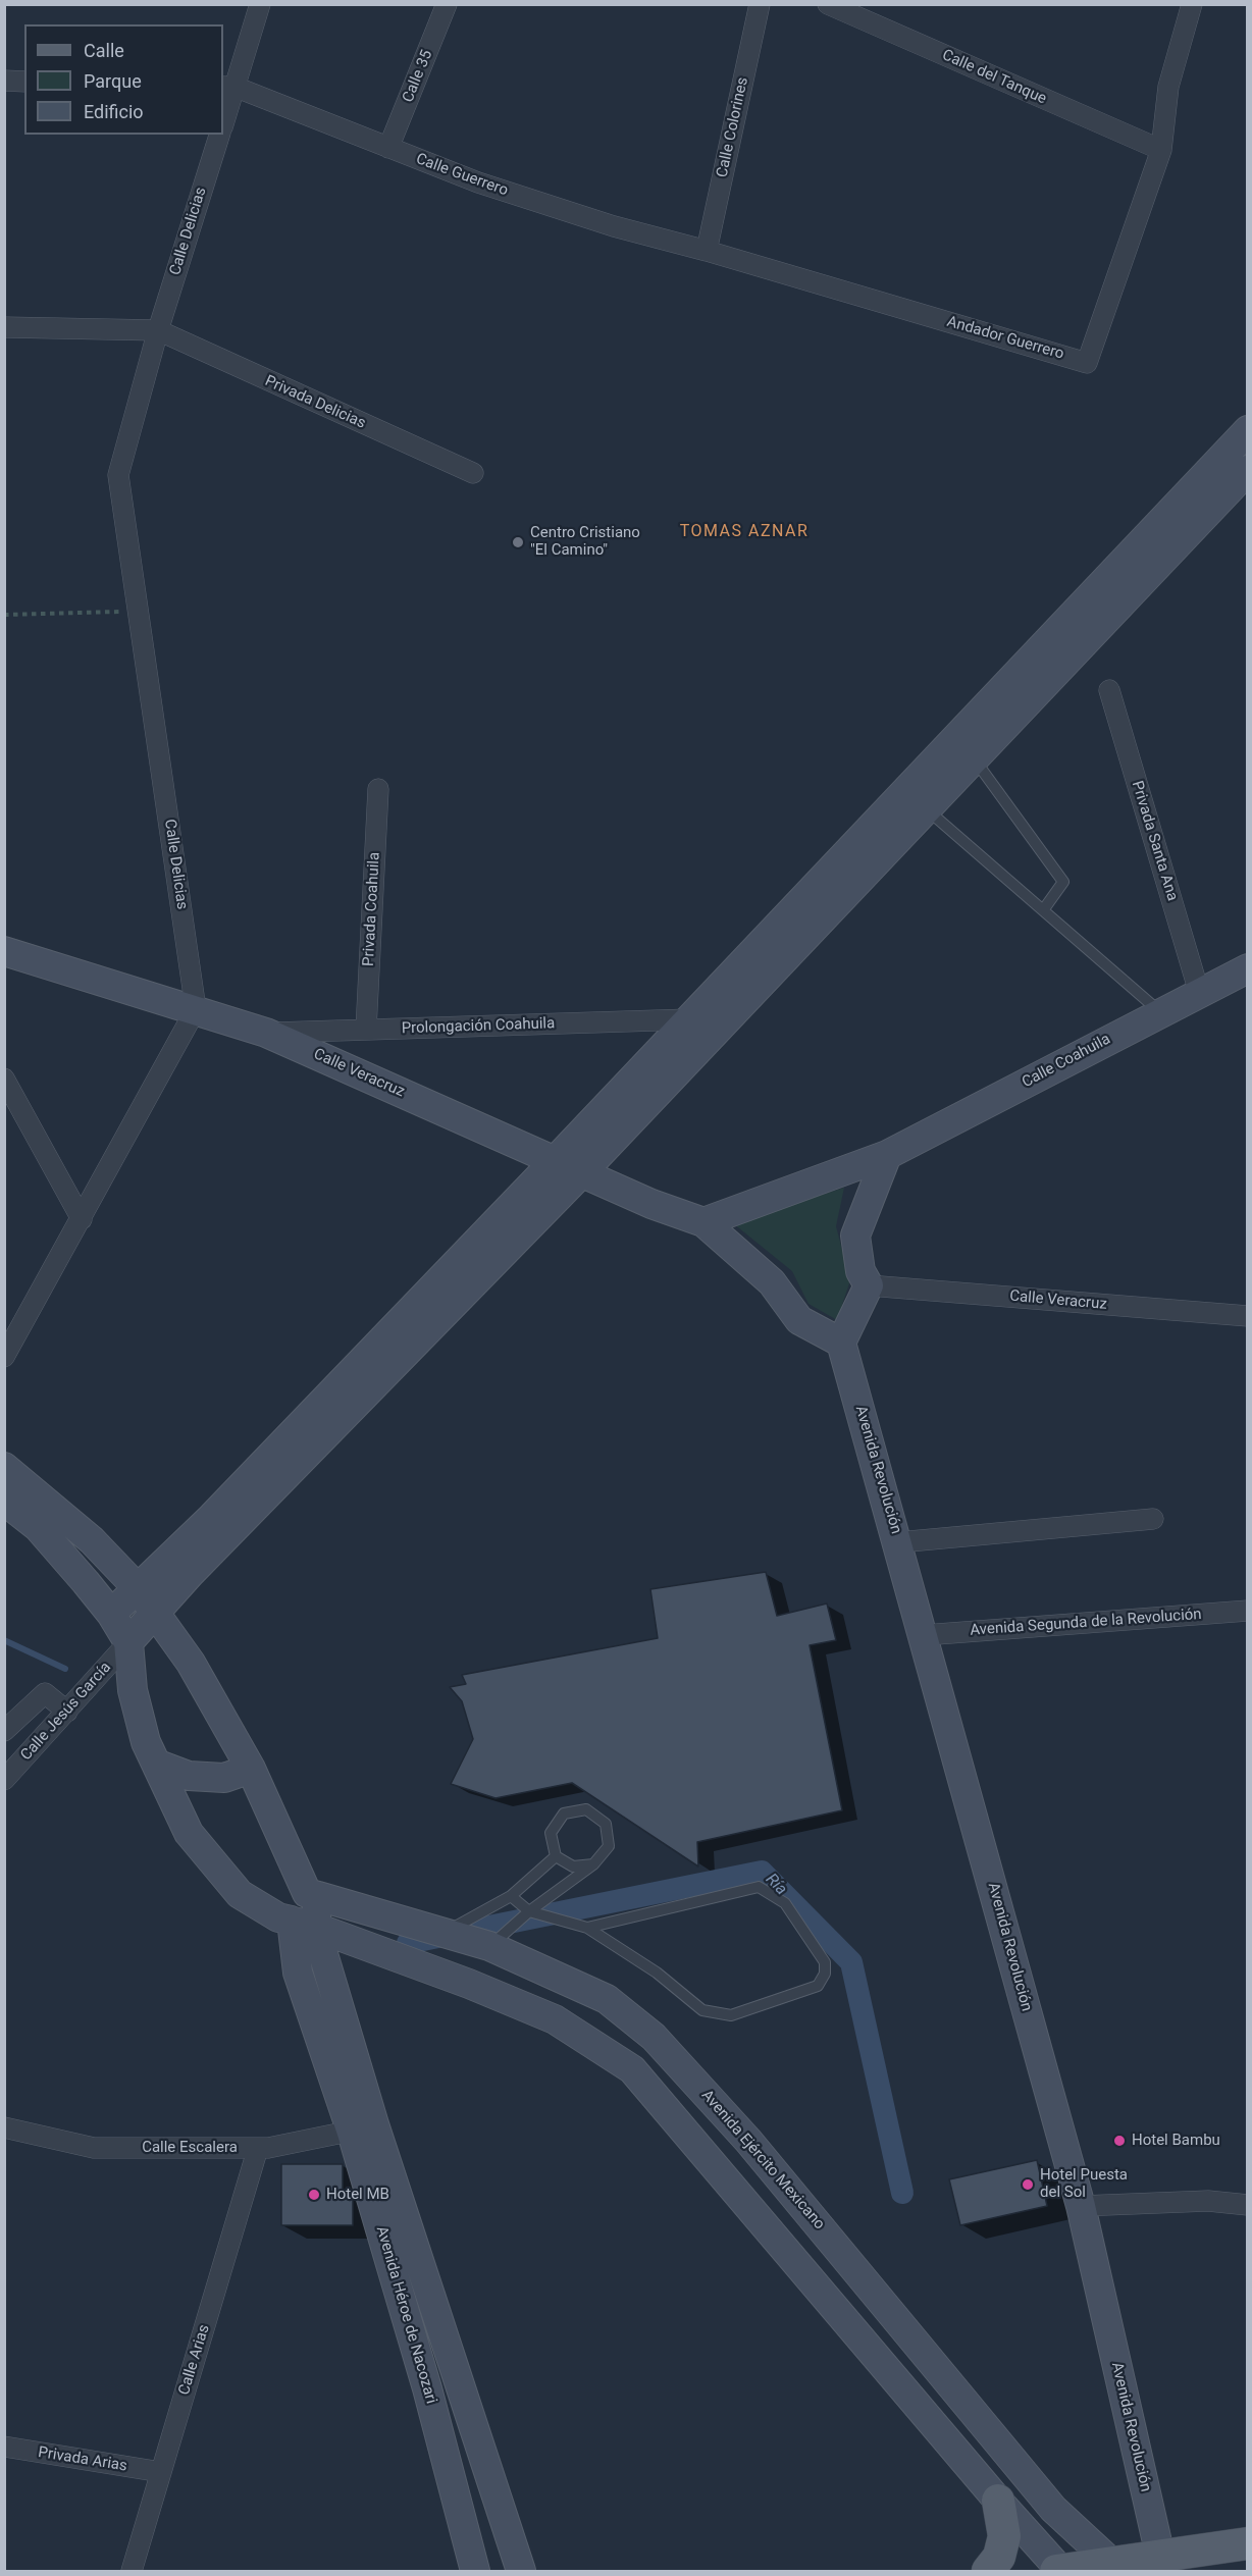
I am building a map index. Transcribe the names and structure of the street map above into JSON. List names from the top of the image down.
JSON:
{
  "streets": {
    "main road": [
      "Calle Coahuila",
      "Calle Veracruz",
      "Avenida Revolución",
      "Avenida Ejército Mexicano",
      "Avenida Héroe de Nacozari"
    ],
    "street": [
      "Calle 35",
      "Calle del Tanque",
      "Calle Colorines",
      "Calle Guerrero",
      "Calle Delicias",
      "Andador Guerrero",
      "Privada Delicias",
      "Privada Santa Ana",
      "Privada Coahuila",
      "Prolongación Coahuila",
      "Avenida Segunda de la Revolución",
      "Calle Jesús García",
      "Calle Escalera",
      "Calle Arias",
      "Privada Arias"
    ]
  },
  "crossings": [
    ["Calle 35", "Calle Guerrero"],
    ["Calle del Tanque", "Andador Guerrero"],
    ["Calle Colorines", "Calle Guerrero"],
    ["Calle Colorines", "Andador Guerrero"],
    ["Calle Guerrero", "Andador Guerrero"],
    ["Calle Delicias", "Privada Delicias"],
    ["Calle Delicias", "Calle Veracruz"],
    ["Privada Santa Ana", "Calle Coahuila"],
    ["Privada Coahuila", "Prolongación Coahuila"],
    ["Prolongación Coahuila", "Calle Veracruz"],
    ["Calle Coahuila", "Calle Veracruz"],
    ["Avenida Revolución", "Avenida Segunda de la Revolución"],
    ["Calle Escalera", "Avenida Héroe de Nacozari"],
    ["Calle Escalera", "Calle Arias"],
    ["Avenida Ejército Mexicano", "Avenida Héroe de Nacozari"],
    ["Calle Arias", "Privada Arias"]
  ],
  "districts": ["TOMAS AZNAR"],
  "water": ["Ría"],
  "places": [
    "Centro Cristiano \"El Camino\"",
    "Hotel Bambu",
    "Hotel Puesta del Sol",
    "Hotel MB"
  ],
  "legend": ["Calle", "Parque", "Edificio"]
}
